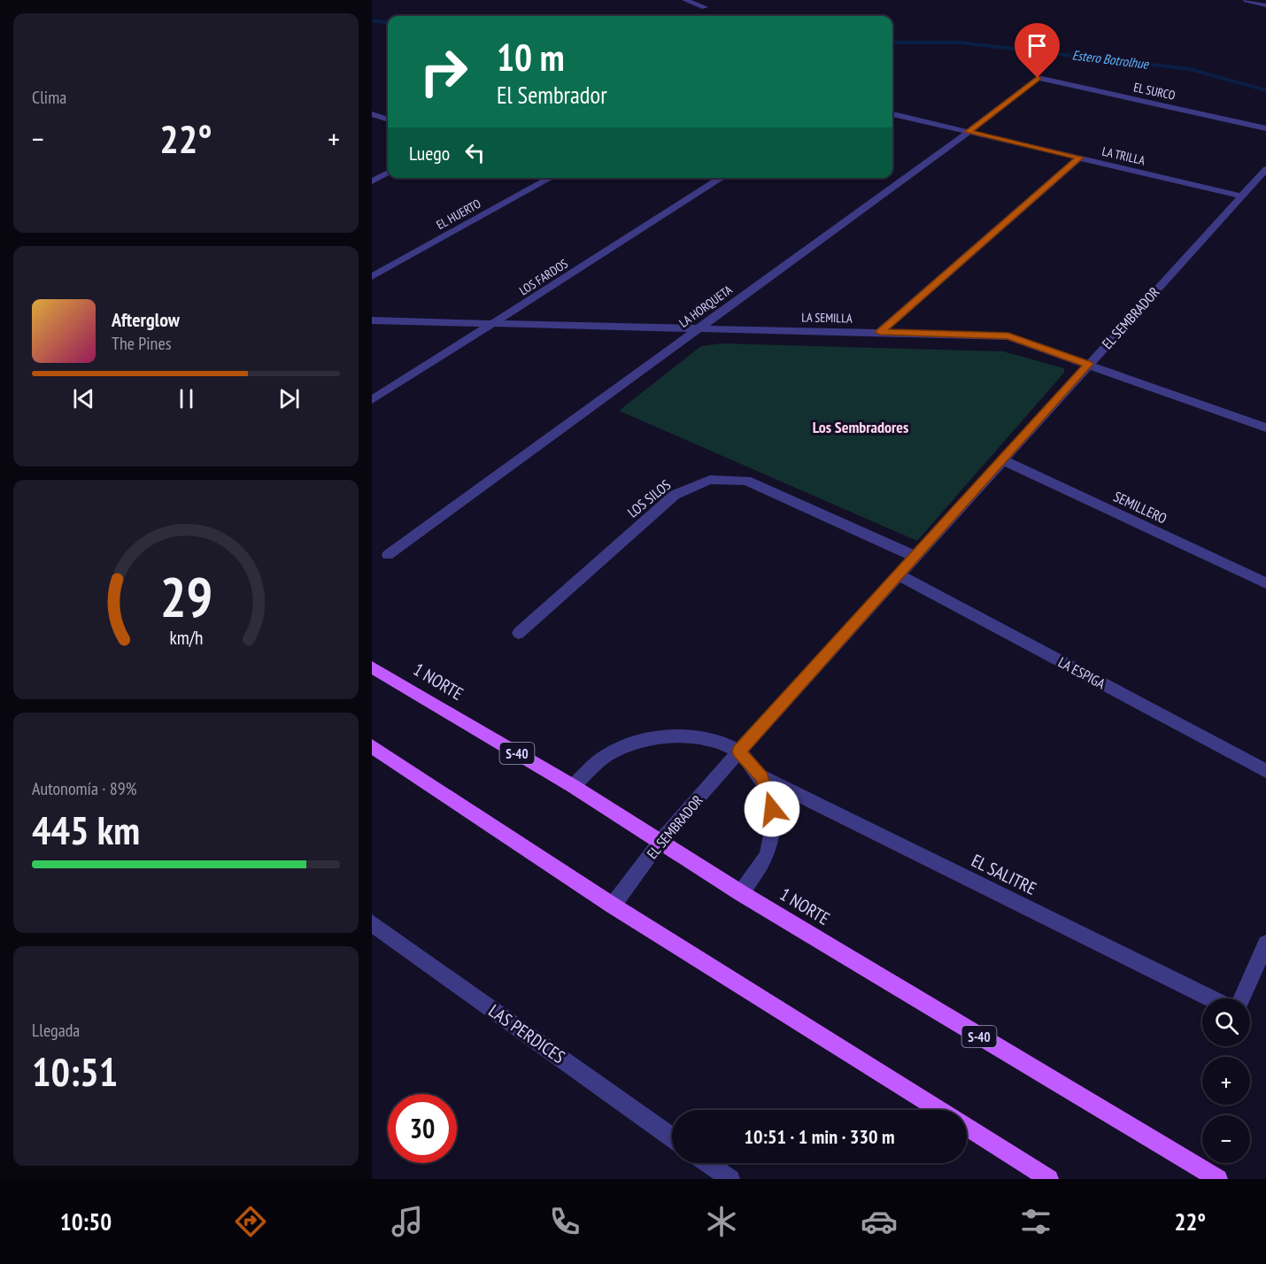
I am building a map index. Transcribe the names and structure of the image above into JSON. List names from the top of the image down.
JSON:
{
  "streets": {
    "main road": ["1 NORTE", "S-40"],
    "street": [
      "EL SURCO",
      "LA TRILLA",
      "EL HUERTO",
      "LOS FARDOS",
      "LA HORQUETA",
      "LA SEMILLA",
      "EL SEMBRADOR",
      "LOS SILOS",
      "SEMILLERO",
      "LA ESPIGA",
      "EL SALITRE",
      "LAS PERDICES"
    ]
  },
  "crossings": [
    ["EL SURCO", "LA HORQUETA"],
    ["LA TRILLA", "LA HORQUETA"],
    ["LA TRILLA", "EL SEMBRADOR"],
    ["LOS FARDOS", "LA SEMILLA"],
    ["LA HORQUETA", "LA SEMILLA"],
    ["LA SEMILLA", "EL SEMBRADOR"],
    ["EL SEMBRADOR", "LOS SILOS"],
    ["EL SEMBRADOR", "SEMILLERO"],
    ["EL SEMBRADOR", "LA ESPIGA"],
    ["EL SEMBRADOR", "1 NORTE"]
  ],
  "districts": ["Los Sembradores"],
  "water": ["Estero Botrolhue"],
  "page": {
    "tile": [
      "Clima",
      ["Autonomía · 89%", "445 km"],
      ["Llegada", "10:51"]
    ],
    "turn": ["10 m", "El Sembrador"],
    "heat": ["−", "22°", "+"],
    "then": "Luego",
    "song": ["Afterglow", "The Pines"],
    "map_buttons": ["+", "−"],
    "limit": "30",
    "trip": "10:51 · 1 min · 330 m",
    "tabs": ["10:50", "22°"],
    "gauge": ["29", "km/h"]
  }
}
